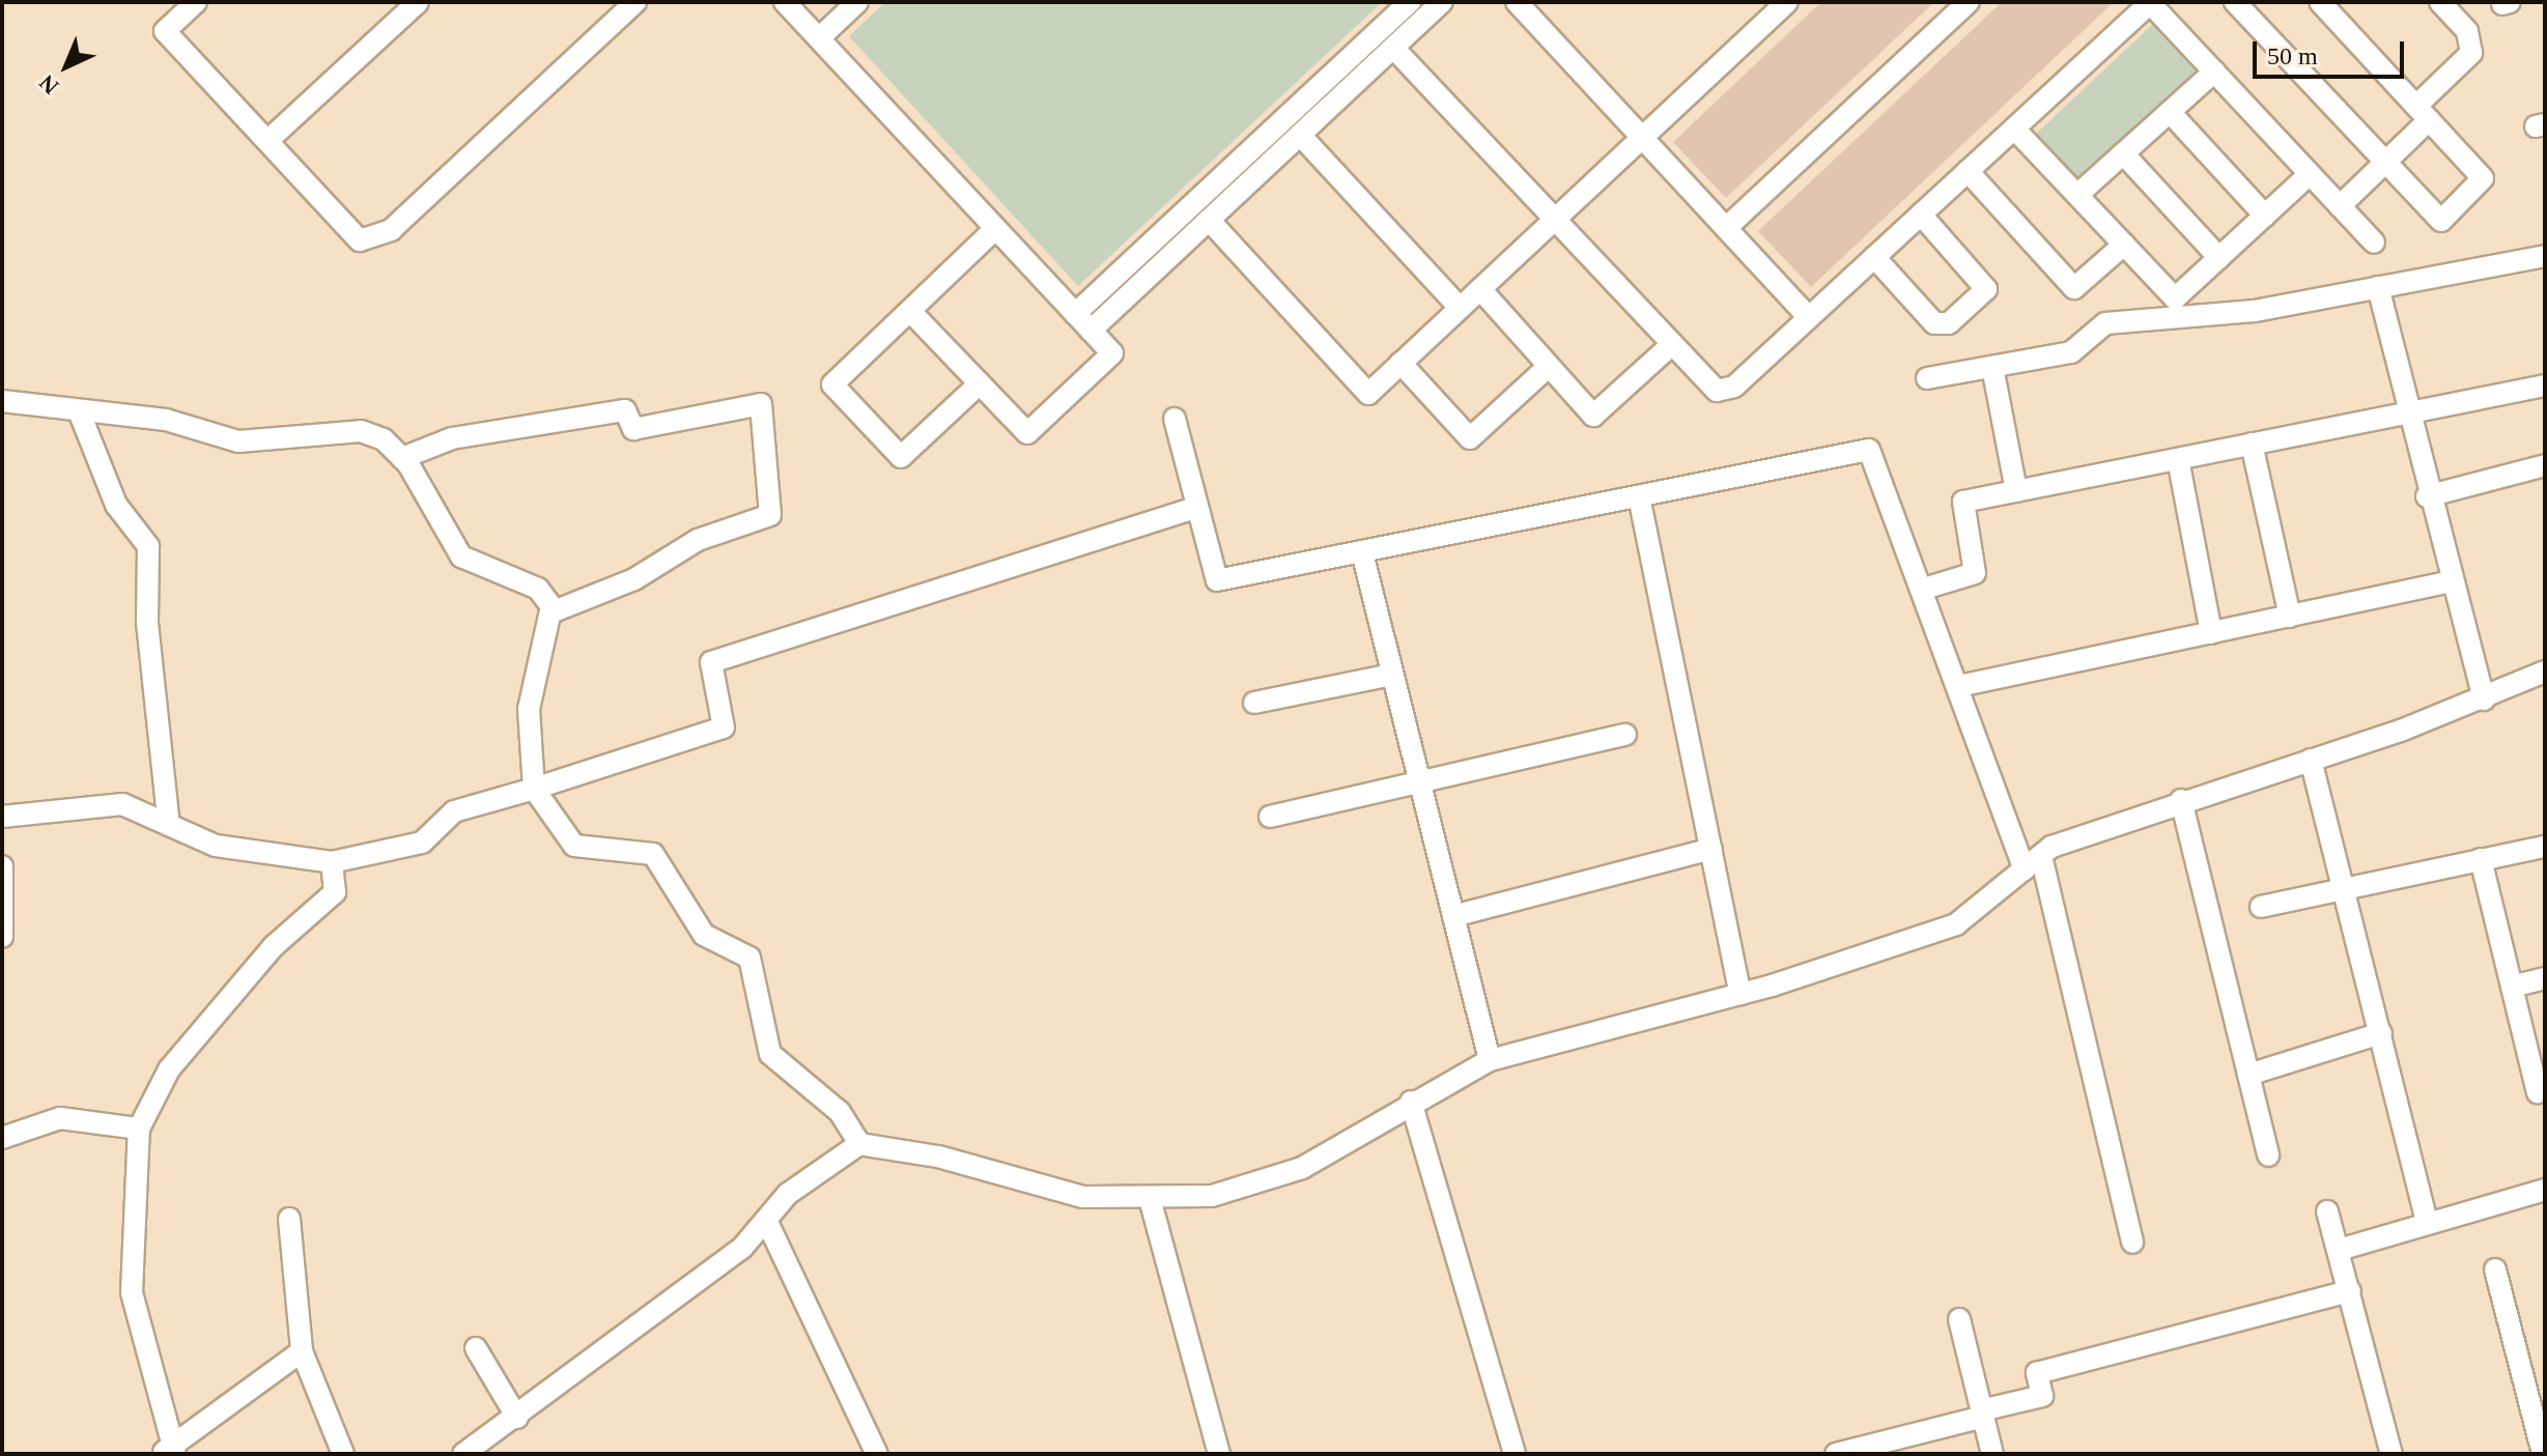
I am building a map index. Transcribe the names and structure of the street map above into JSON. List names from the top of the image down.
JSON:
{
  "scale_bar": "50 m",
  "north": "bottom left"
}
